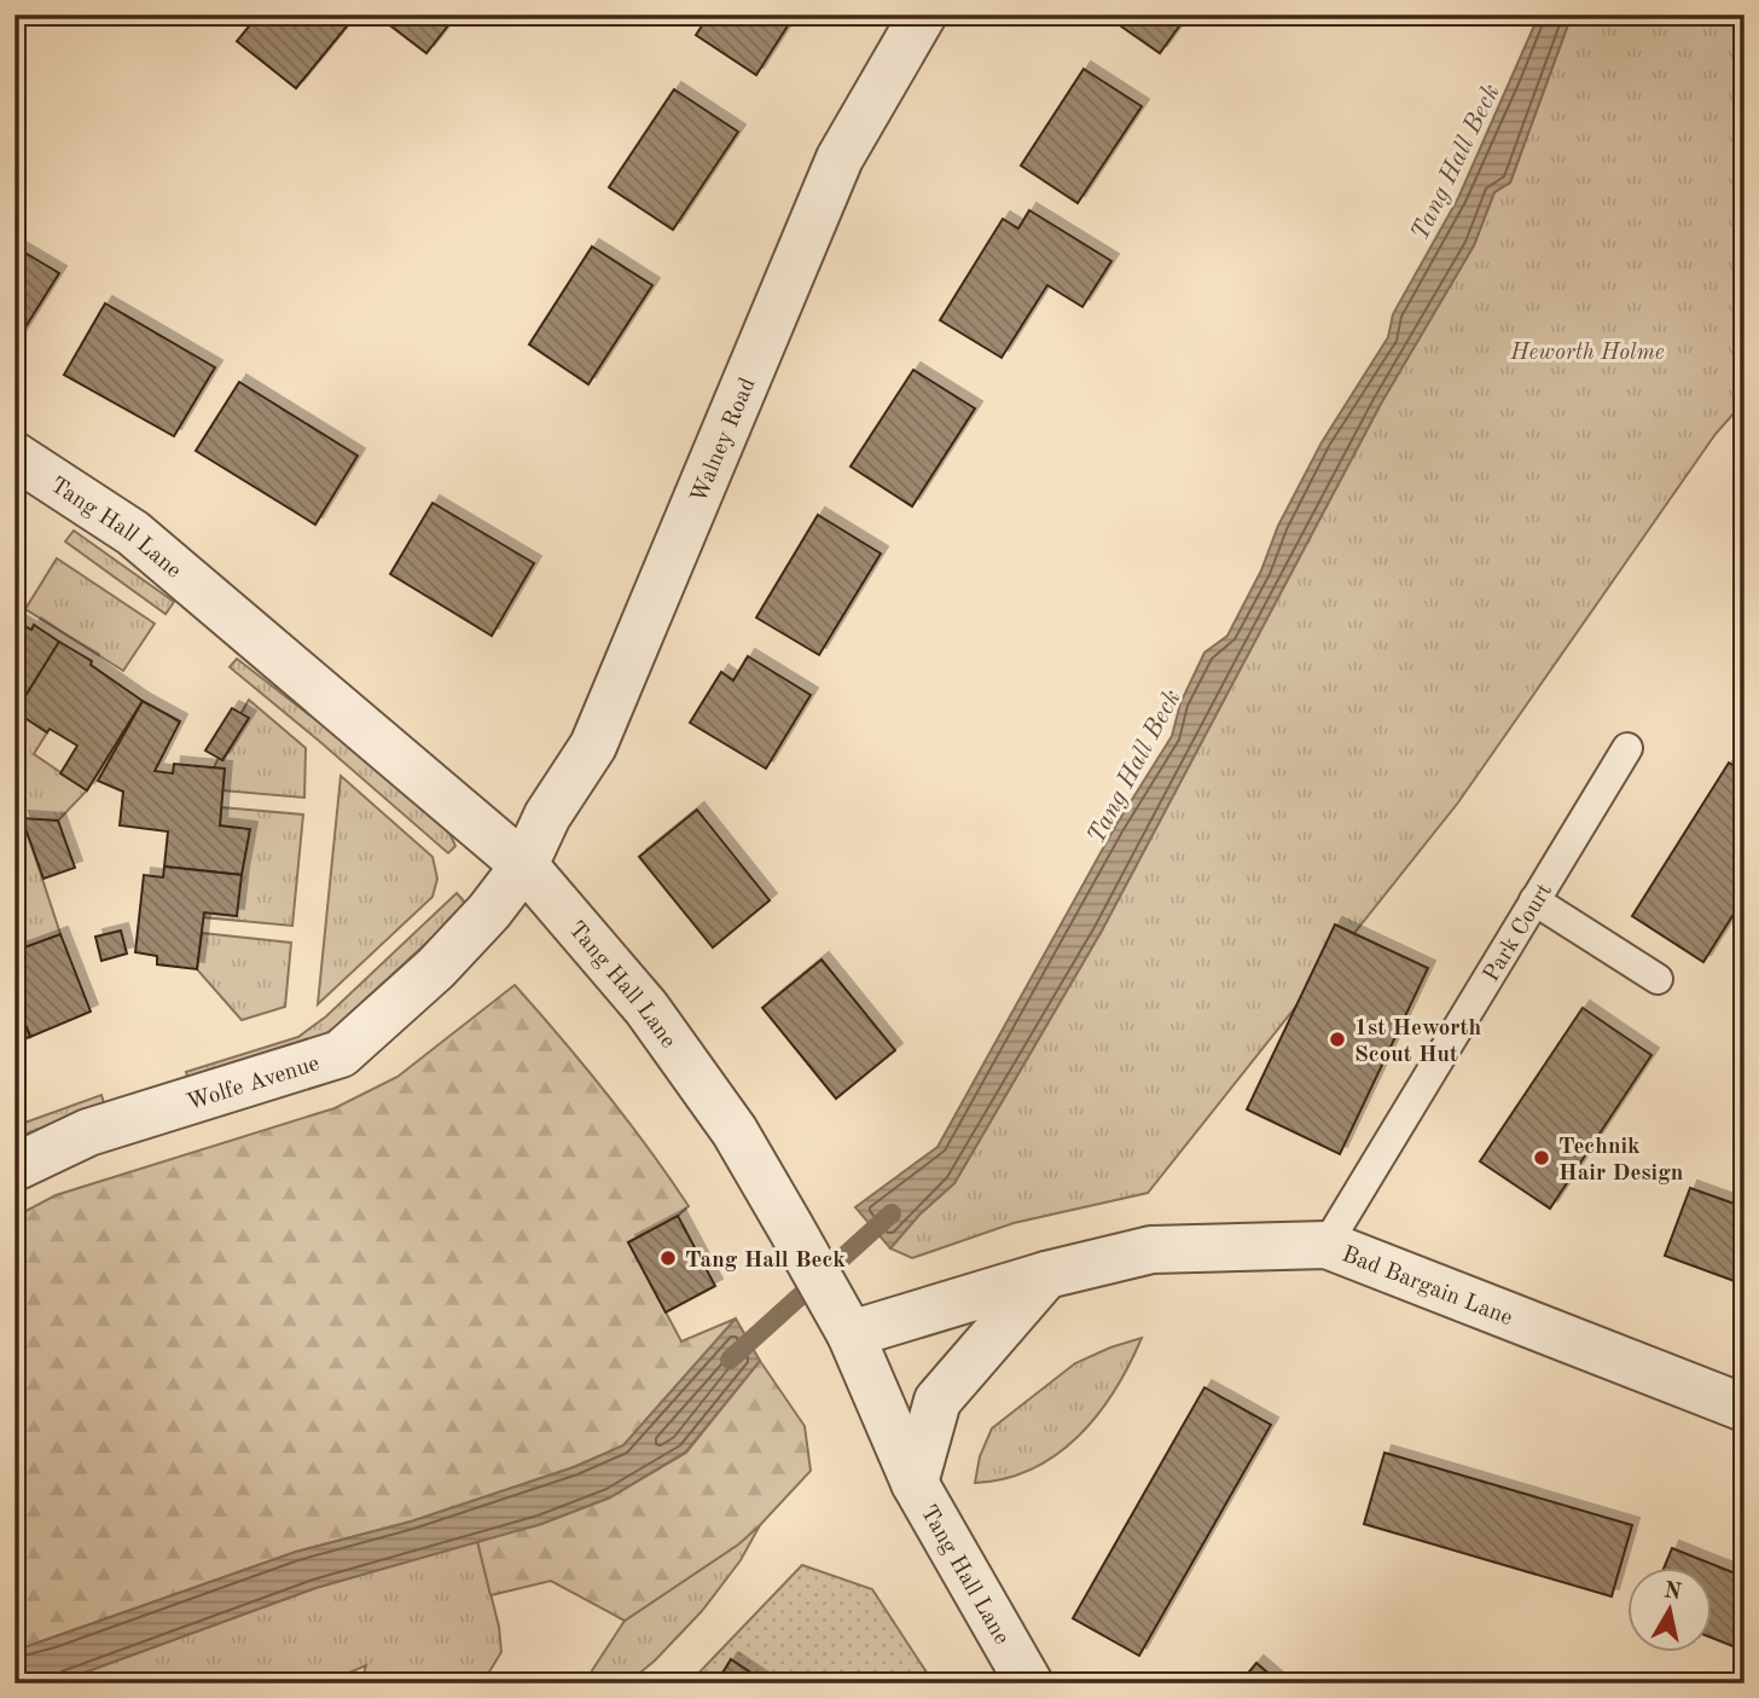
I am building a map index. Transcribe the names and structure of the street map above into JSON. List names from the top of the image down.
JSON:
{
  "streets": {
    "street": [
      "Walney Road",
      "Tang Hall Lane",
      "Wolfe Avenue",
      "Bad Bargain Lane"
    ],
    "lane": ["Park Court"]
  },
  "crossings": [
    ["Walney Road", "Tang Hall Lane"],
    ["Walney Road", "Wolfe Avenue"],
    ["Tang Hall Lane", "Wolfe Avenue"],
    ["Tang Hall Lane", "Bad Bargain Lane"],
    ["Park Court", "Bad Bargain Lane"]
  ],
  "water": ["Tang Hall Beck"],
  "parks": ["Heworth Holme"],
  "places": ["1st Heworth Scout Hut", "Technik Hair Design", "Tang Hall Beck"],
  "north": "top"
}
